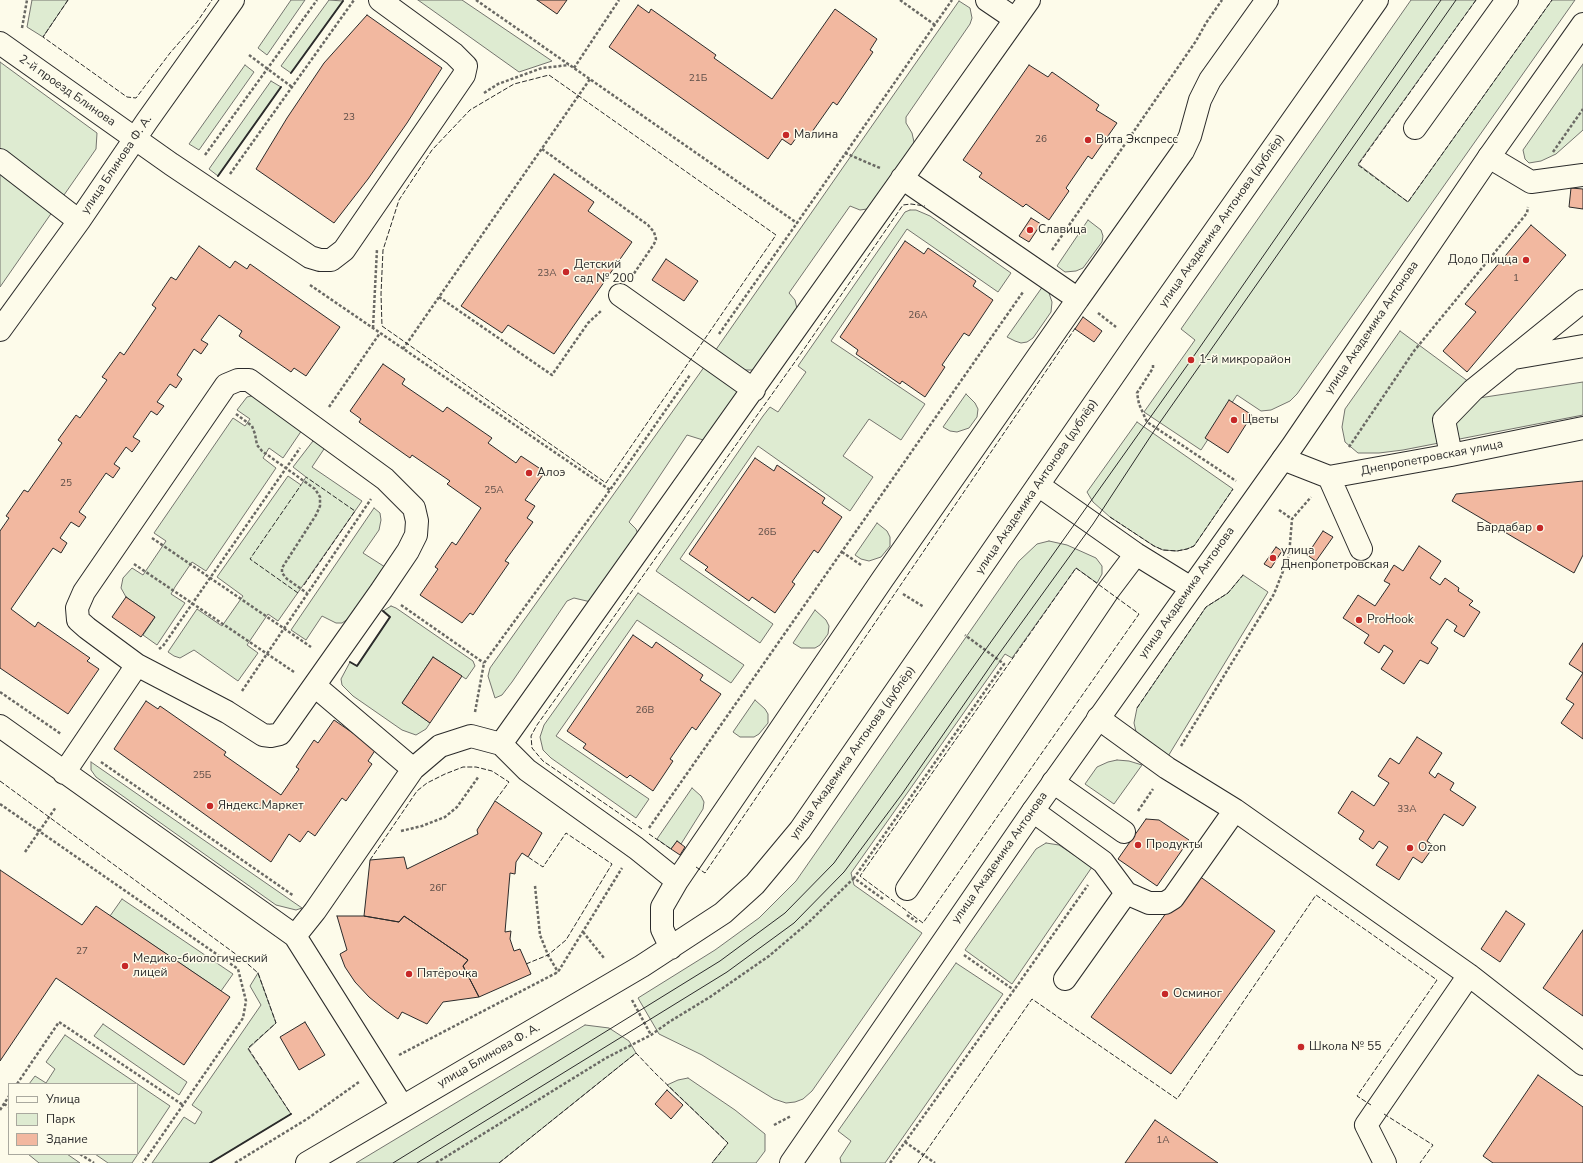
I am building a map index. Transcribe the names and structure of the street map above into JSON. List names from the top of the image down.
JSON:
{
  "streets": {
    "street": [
      "2-й проезд Блинова",
      "улица Блинова Ф. А.",
      "улица Академика Антонова (дублёр)",
      "улица Академика Антонова",
      "Днепропетровская улица"
    ]
  },
  "crossings": [
    ["2-й проезд Блинова", "улица Блинова Ф. А."],
    ["улица Блинова Ф. А.", "улица Академика Антонова (дублёр)"]
  ],
  "places": [
    "Малина",
    "Вита Экспресс",
    "Славица",
    "Додо Пицца",
    "Детский сад № 200",
    "1-й микрорайон",
    "Цветы",
    "Алоэ",
    "Бардабар",
    "улица Днепропетровская",
    "ProHook",
    "Яндекс.Маркет",
    "Продукты",
    "Ozon",
    "Медико-биологический лицей",
    "Пятёрочка",
    "Осминог",
    "Школа № 55"
  ],
  "house_numbers": [
    "21Б",
    "23",
    "26",
    "23А",
    "1",
    "26А",
    "25",
    "25А",
    "26Б",
    "26В",
    "25Б",
    "33А",
    "26Г",
    "27",
    "1А"
  ],
  "legend": ["Улица", "Парк", "Здание"]
}
